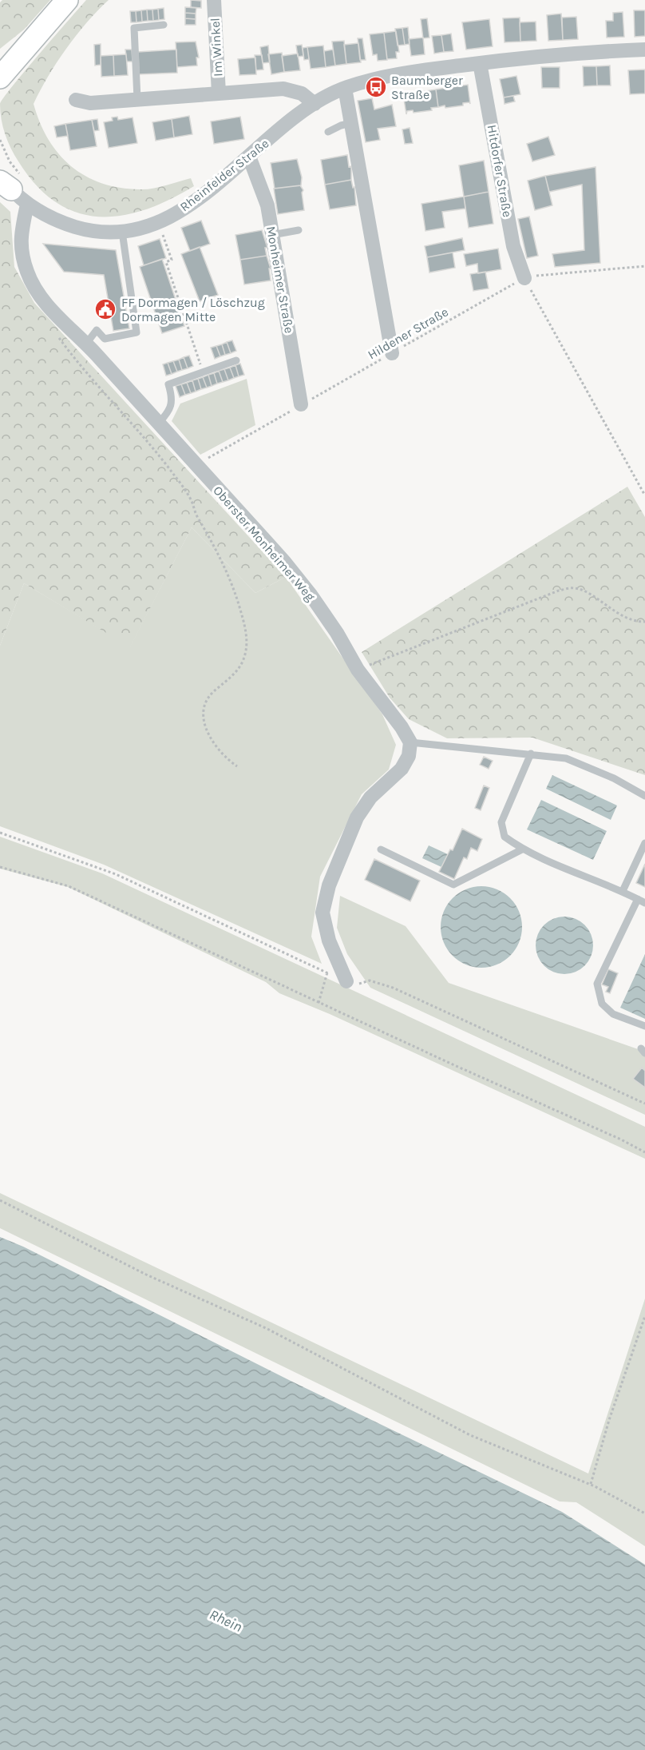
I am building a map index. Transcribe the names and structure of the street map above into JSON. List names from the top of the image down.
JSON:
{
  "streets": {
    "street": [
      "Im Winkel",
      "Hitdorfer Straße",
      "Rheinfelder Straße",
      "Monheimer Straße",
      "Oberster Monheimer Weg"
    ],
    "path": ["Hildener Straße"]
  },
  "crossings": [
    ["Hitdorfer Straße", "Rheinfelder Straße"],
    ["Hitdorfer Straße", "Hildener Straße"],
    ["Rheinfelder Straße", "Monheimer Straße"],
    ["Rheinfelder Straße", "Oberster Monheimer Weg"],
    ["Monheimer Straße", "Hildener Straße"],
    ["Hildener Straße", "Oberster Monheimer Weg"]
  ],
  "water": ["Rhein"],
  "places": {
    "bus stop": ["Baumberger Straße"],
    "public building": ["FF Dormagen / Löschzug Dormagen Mitte"]
  }
}
